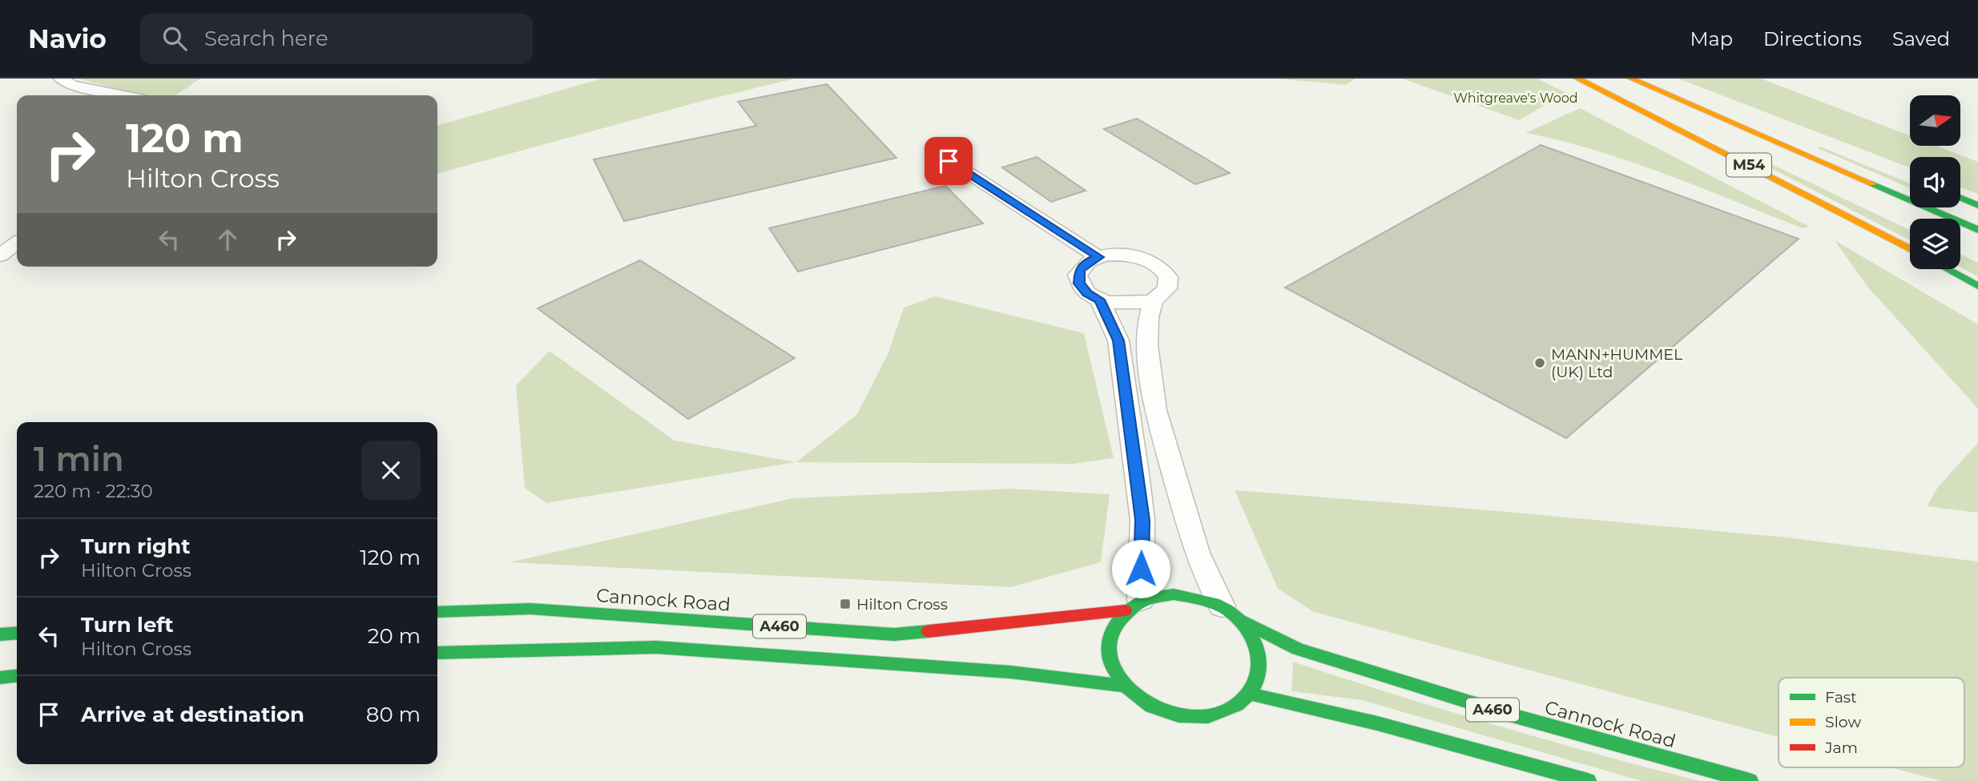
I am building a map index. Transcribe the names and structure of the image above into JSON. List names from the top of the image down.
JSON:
{
  "streets": {
    "highway": ["M54", "Cannock Road", "A460"]
  },
  "crossings": [
    ["Cannock Road", "A460"]
  ],
  "parks": ["Whitgreave's Wood"],
  "places": {
    "other": ["MANN+HUMMEL (UK) Ltd"],
    "transit": ["Hilton Cross"]
  },
  "legend": ["Fast", "Slow", "Jam"],
  "north": "right",
  "page": {
    "header": "Navio",
    "search": "Search here",
    "nav": ["Map", "Directions", "Saved"],
    "turn": ["120 m", "Hilton Cross"],
    "heading": ["1 min", "220 m · 22:30"],
    "list": [
      {
        "name": "Turn right",
        "note": "Hilton Cross",
        "value": "120 m"
      },
      {
        "name": "Turn left",
        "note": "Hilton Cross",
        "value": "20 m"
      },
      {
        "name": "Arrive at destination",
        "value": "80 m"
      }
    ]
  }
}
